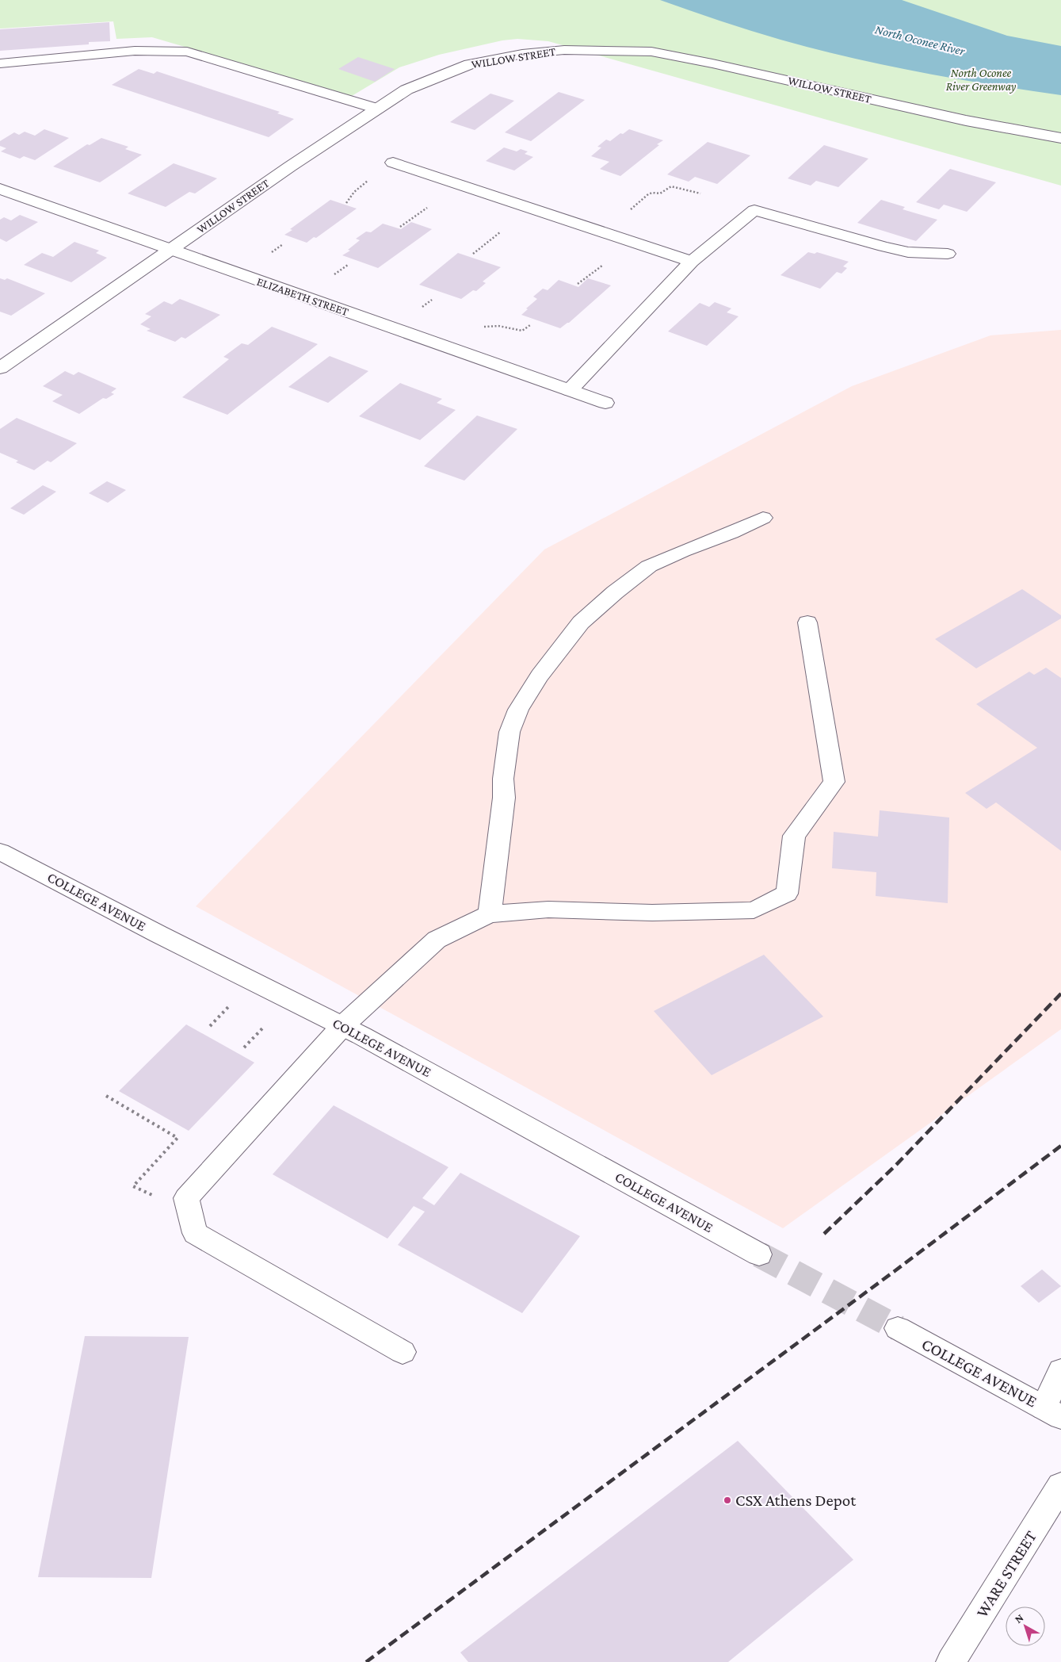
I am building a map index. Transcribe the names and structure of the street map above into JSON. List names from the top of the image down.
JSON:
{
  "streets": {
    "street": [
      "WILLOW STREET",
      "ELIZABETH STREET",
      "COLLEGE AVENUE",
      "WARE STREET"
    ]
  },
  "crossings": [
    ["WILLOW STREET", "ELIZABETH STREET"]
  ],
  "water": ["North Oconee River"],
  "parks": ["North Oconee River Greenway"],
  "places": ["CSX Athens Depot"],
  "north": "top left"
}
